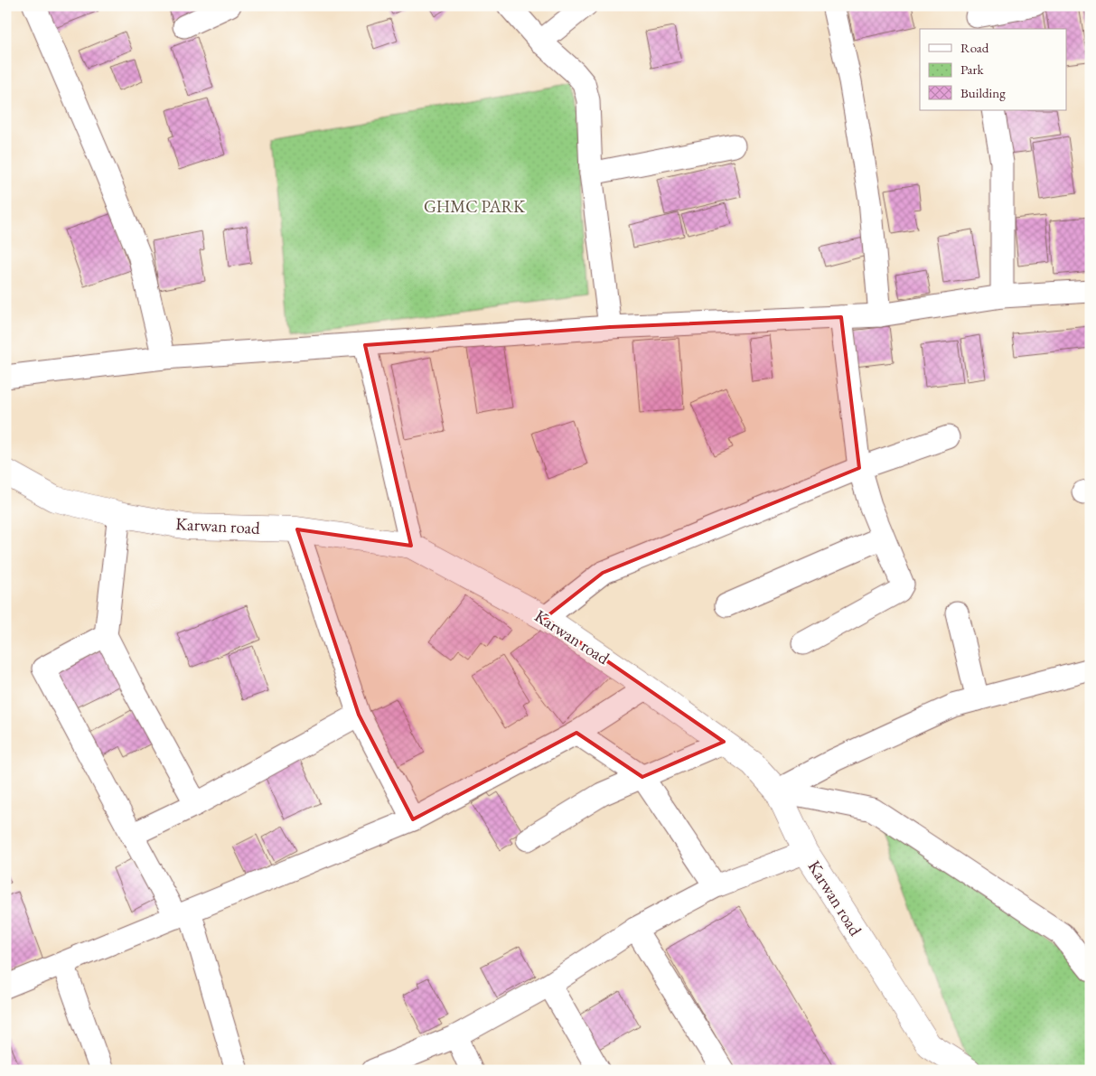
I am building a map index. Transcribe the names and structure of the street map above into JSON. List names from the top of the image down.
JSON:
{
  "streets": {
    "street": ["Karwan road"]
  },
  "parks": ["GHMC PARK"],
  "legend": ["Road", "Park", "Building"]
}
